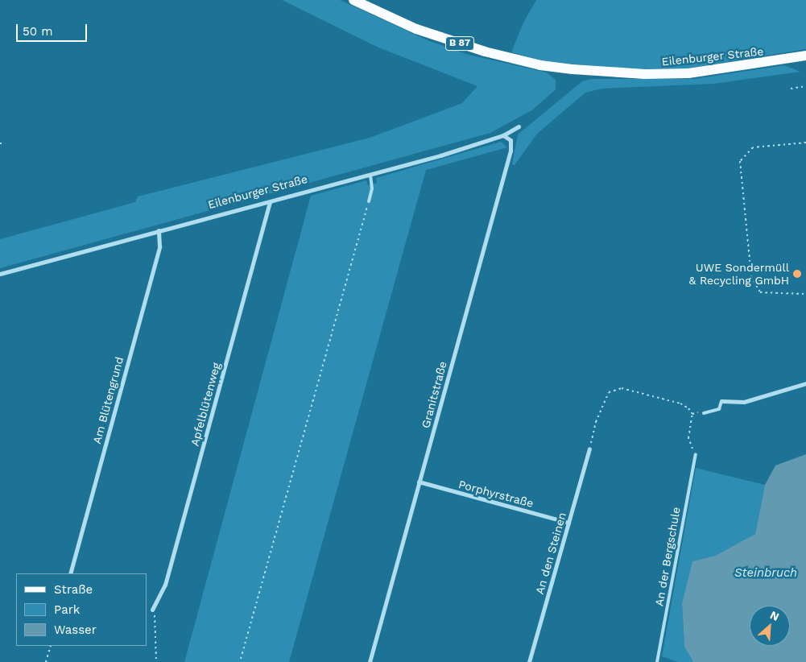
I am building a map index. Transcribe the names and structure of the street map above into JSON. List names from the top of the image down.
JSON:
{
  "streets": {
    "main road": ["B 87", "Eilenburger Straße"],
    "street": [
      "Granitstraße",
      "Am Blütengrund",
      "Apfelblütenweg",
      "Porphyrstraße",
      "An den Steinen"
    ],
    "lane": ["An der Bergschule"]
  },
  "crossings": [
    ["Eilenburger Straße", "Granitstraße"],
    ["Eilenburger Straße", "Am Blütengrund"],
    ["Eilenburger Straße", "Apfelblütenweg"],
    ["Granitstraße", "Porphyrstraße"],
    ["Porphyrstraße", "An den Steinen"]
  ],
  "water": ["Steinbruch"],
  "places": ["UWE Sondermüll & Recycling GmbH"],
  "legend": ["Straße", "Park", "Wasser"],
  "scale_bar": "50 m",
  "north": "top right"
}
